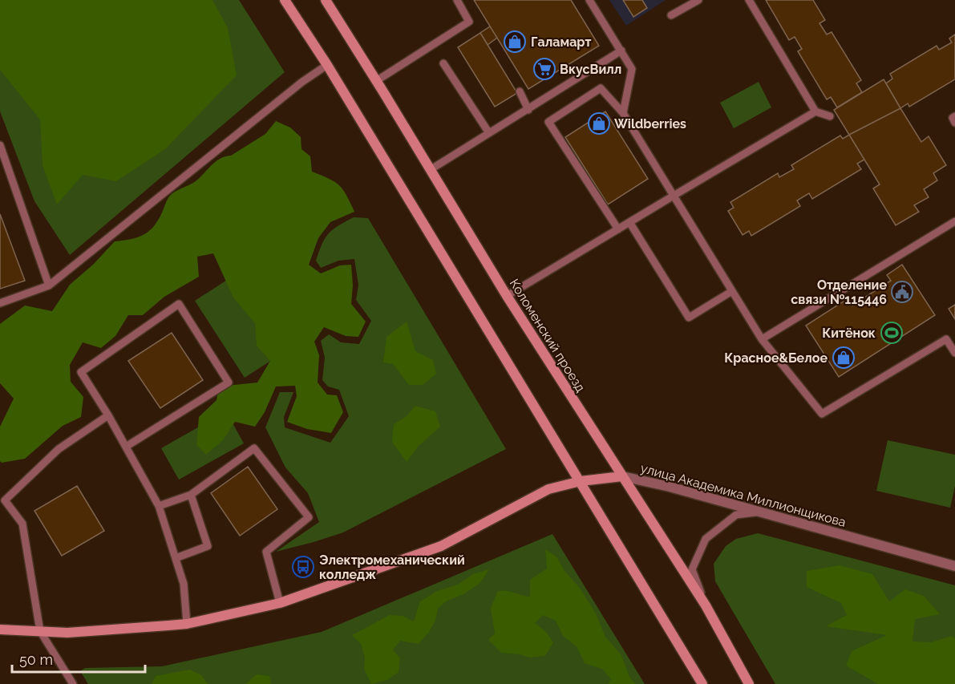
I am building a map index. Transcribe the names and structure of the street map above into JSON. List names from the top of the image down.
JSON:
{
  "streets": {
    "main road": ["Коломенский проезд", "улица Академика Миллионщикова"]
  },
  "crossings": [
    ["Коломенский проезд", "улица Академика Миллионщикова"]
  ],
  "places": {
    "shop": ["Галамарт", "Wildberries", "Красное&Белое"],
    "supermarket": ["ВкусВилл"],
    "public building": ["Отделение связи №115446"],
    "sports": ["Китёнок"],
    "bus stop": ["Электромеханический колледж"]
  },
  "scale_bar": "50 m"
}
